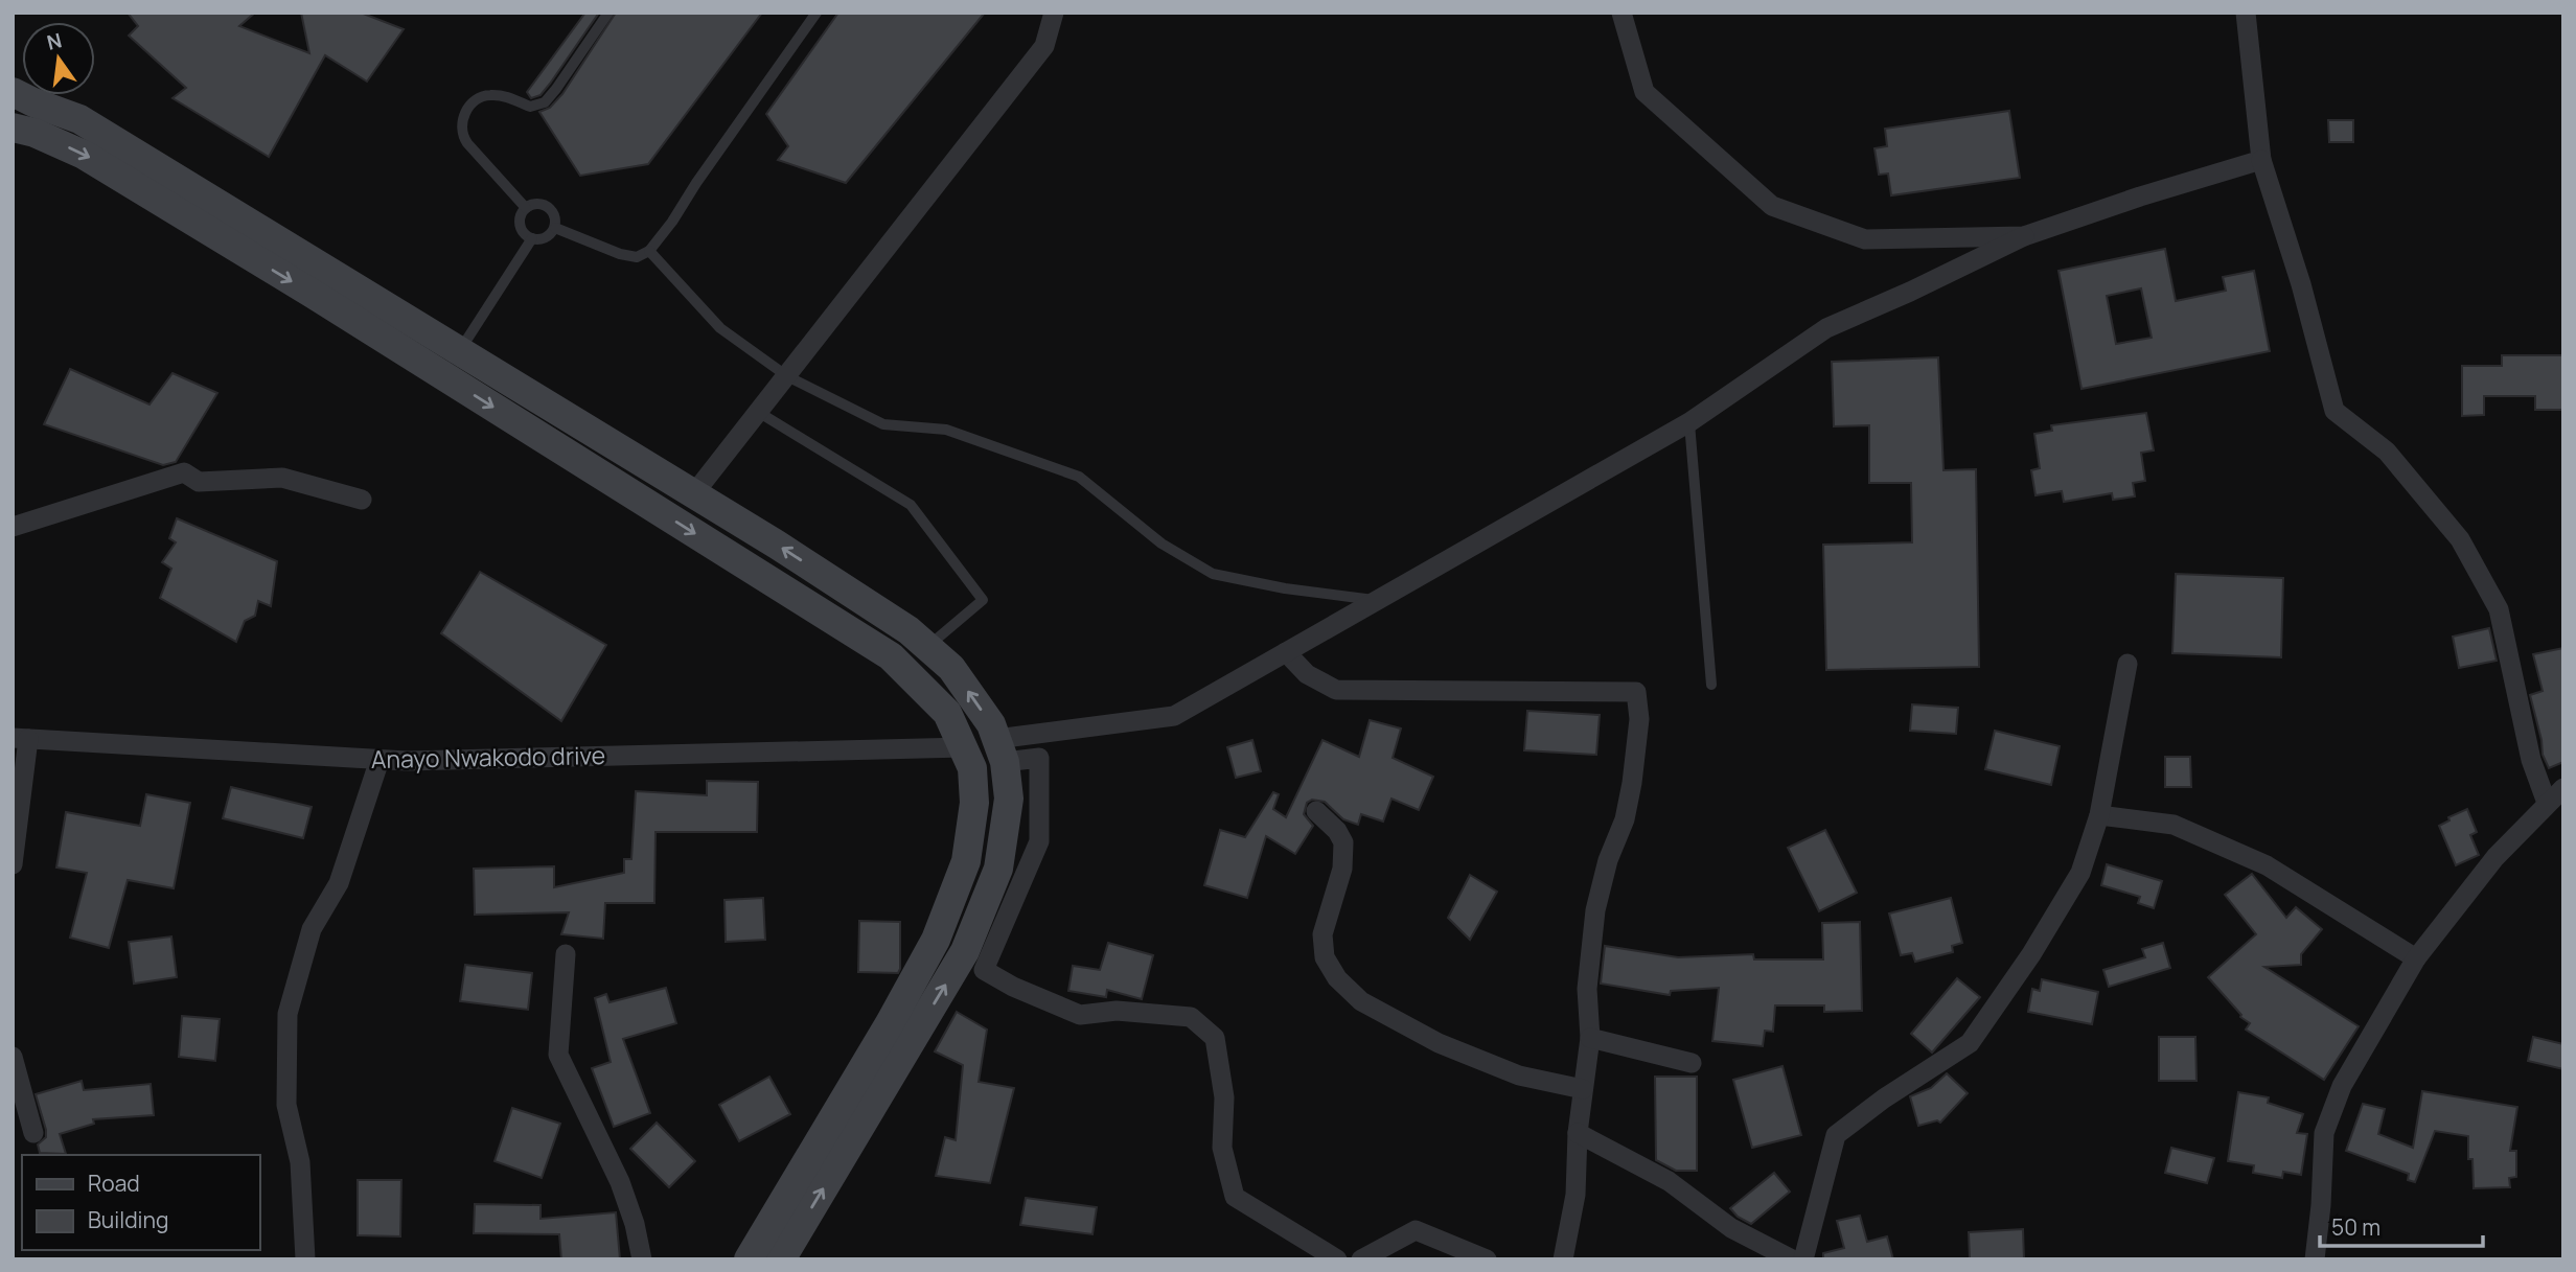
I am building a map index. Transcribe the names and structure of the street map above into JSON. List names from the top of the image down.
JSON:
{
  "streets": {
    "street": ["Anayo Nwakodo drive"]
  },
  "legend": ["Road", "Building"],
  "scale_bar": "50 m",
  "north": "top"
}
